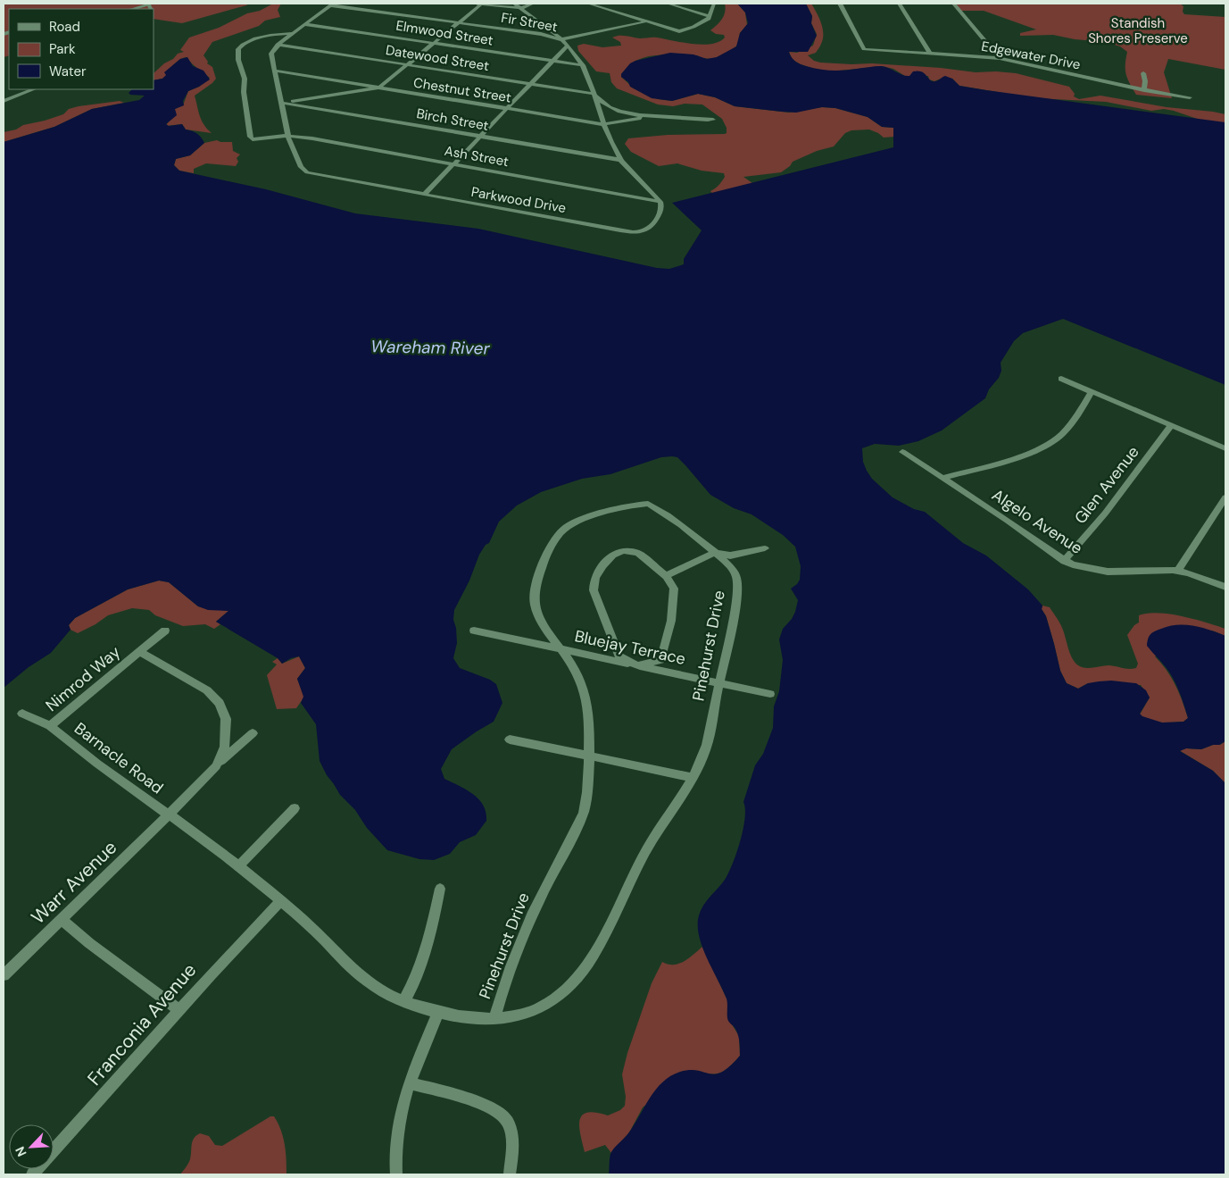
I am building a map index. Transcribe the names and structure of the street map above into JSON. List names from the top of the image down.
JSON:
{
  "streets": {
    "street": [
      "Fir Street",
      "Elmwood Street",
      "Edgewater Drive",
      "Datewood Street",
      "Chestnut Street",
      "Birch Street",
      "Ash Street",
      "Parkwood Drive",
      "Glen Avenue",
      "Algelo Avenue",
      "Pinehurst Drive",
      "Bluejay Terrace",
      "Nimrod Way",
      "Barnacle Road",
      "Warr Avenue",
      "Franconia Avenue"
    ]
  },
  "crossings": [
    ["Datewood Street", "Parkwood Drive"],
    ["Chestnut Street", "Parkwood Drive"],
    ["Birch Street", "Parkwood Drive"],
    ["Ash Street", "Parkwood Drive"],
    ["Glen Avenue", "Algelo Avenue"],
    ["Pinehurst Drive", "Bluejay Terrace"],
    ["Pinehurst Drive", "Barnacle Road"],
    ["Pinehurst Drive", "Warr Avenue"],
    ["Pinehurst Drive", "Franconia Avenue"],
    ["Nimrod Way", "Barnacle Road"],
    ["Barnacle Road", "Warr Avenue"]
  ],
  "water": ["Wareham River"],
  "parks": ["Standish Shores Preserve"],
  "legend": ["Road", "Park", "Water"],
  "north": "bottom left"
}
